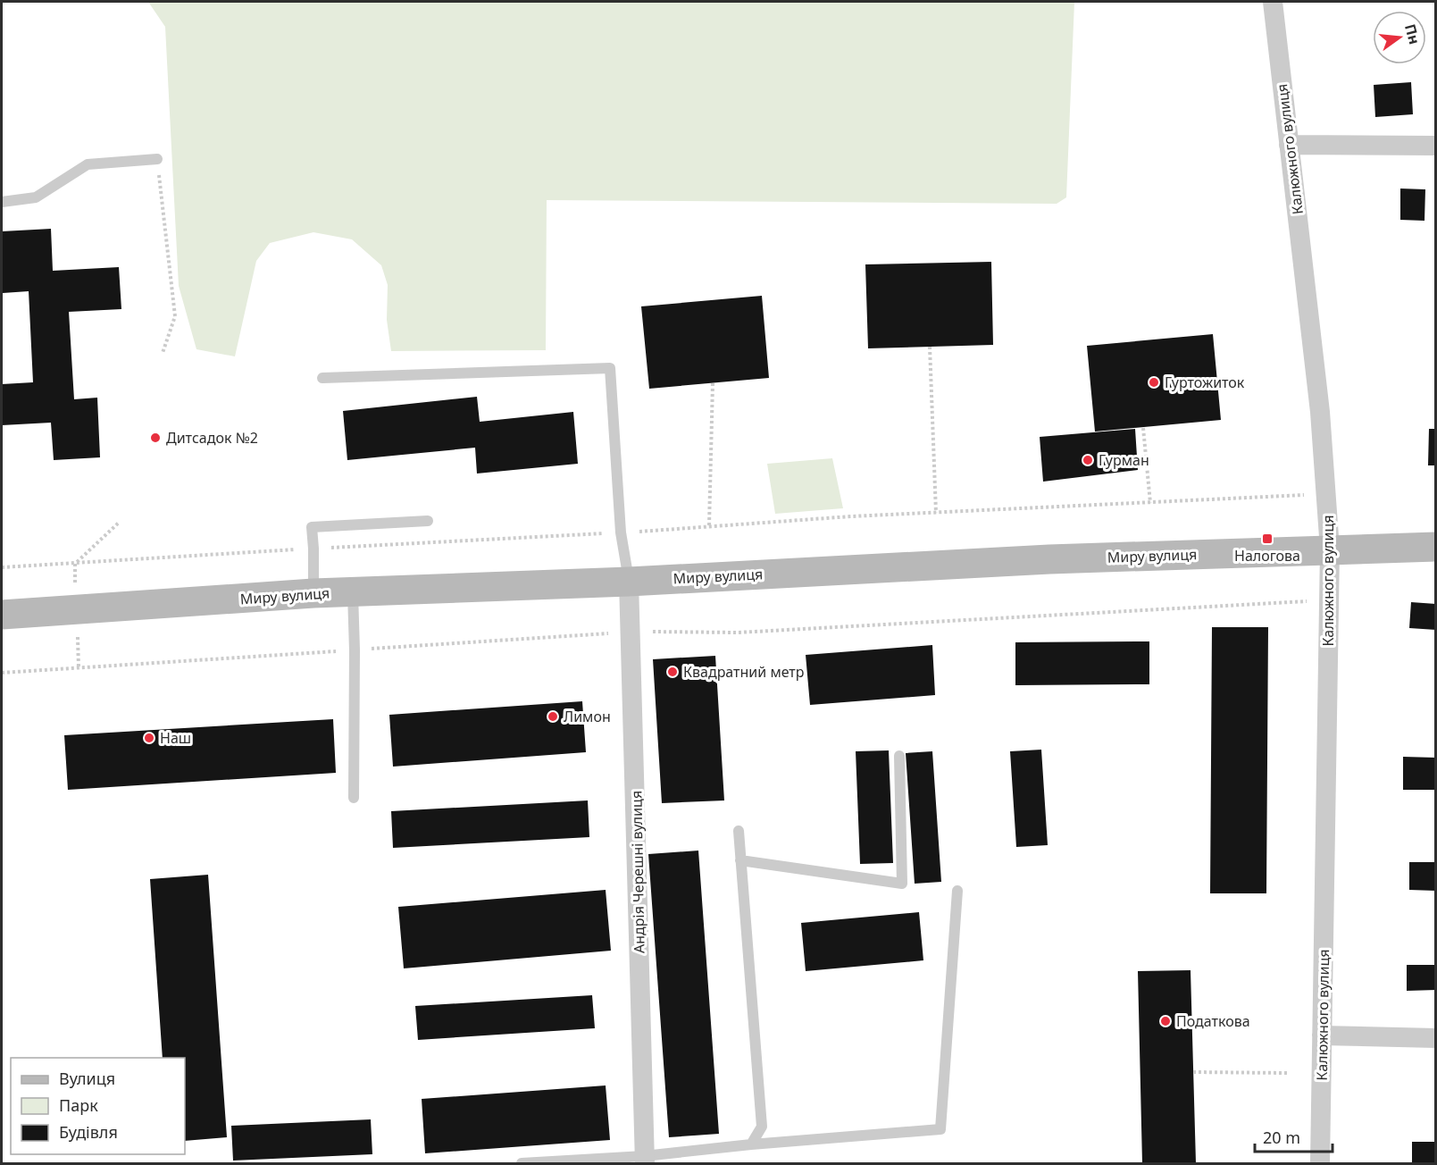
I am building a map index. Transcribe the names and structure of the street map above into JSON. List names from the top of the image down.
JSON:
{
  "streets": {
    "street": ["Калюжного вулиця", "Миру вулиця", "Андрія Черешні вулиця"]
  },
  "crossings": [
    ["Калюжного вулиця", "Миру вулиця"],
    ["Миру вулиця", "Андрія Черешні вулиця"]
  ],
  "places": {
    "other": [
      "Гуртожиток",
      "Дитсадок №2",
      "Гурман",
      "Квадратний метр",
      "Лимон",
      "Наш",
      "Податкова"
    ],
    "transit": ["Налогова"]
  },
  "legend": ["Вулиця", "Парк", "Будівля"],
  "scale_bar": "20 m",
  "north": "right"
}
